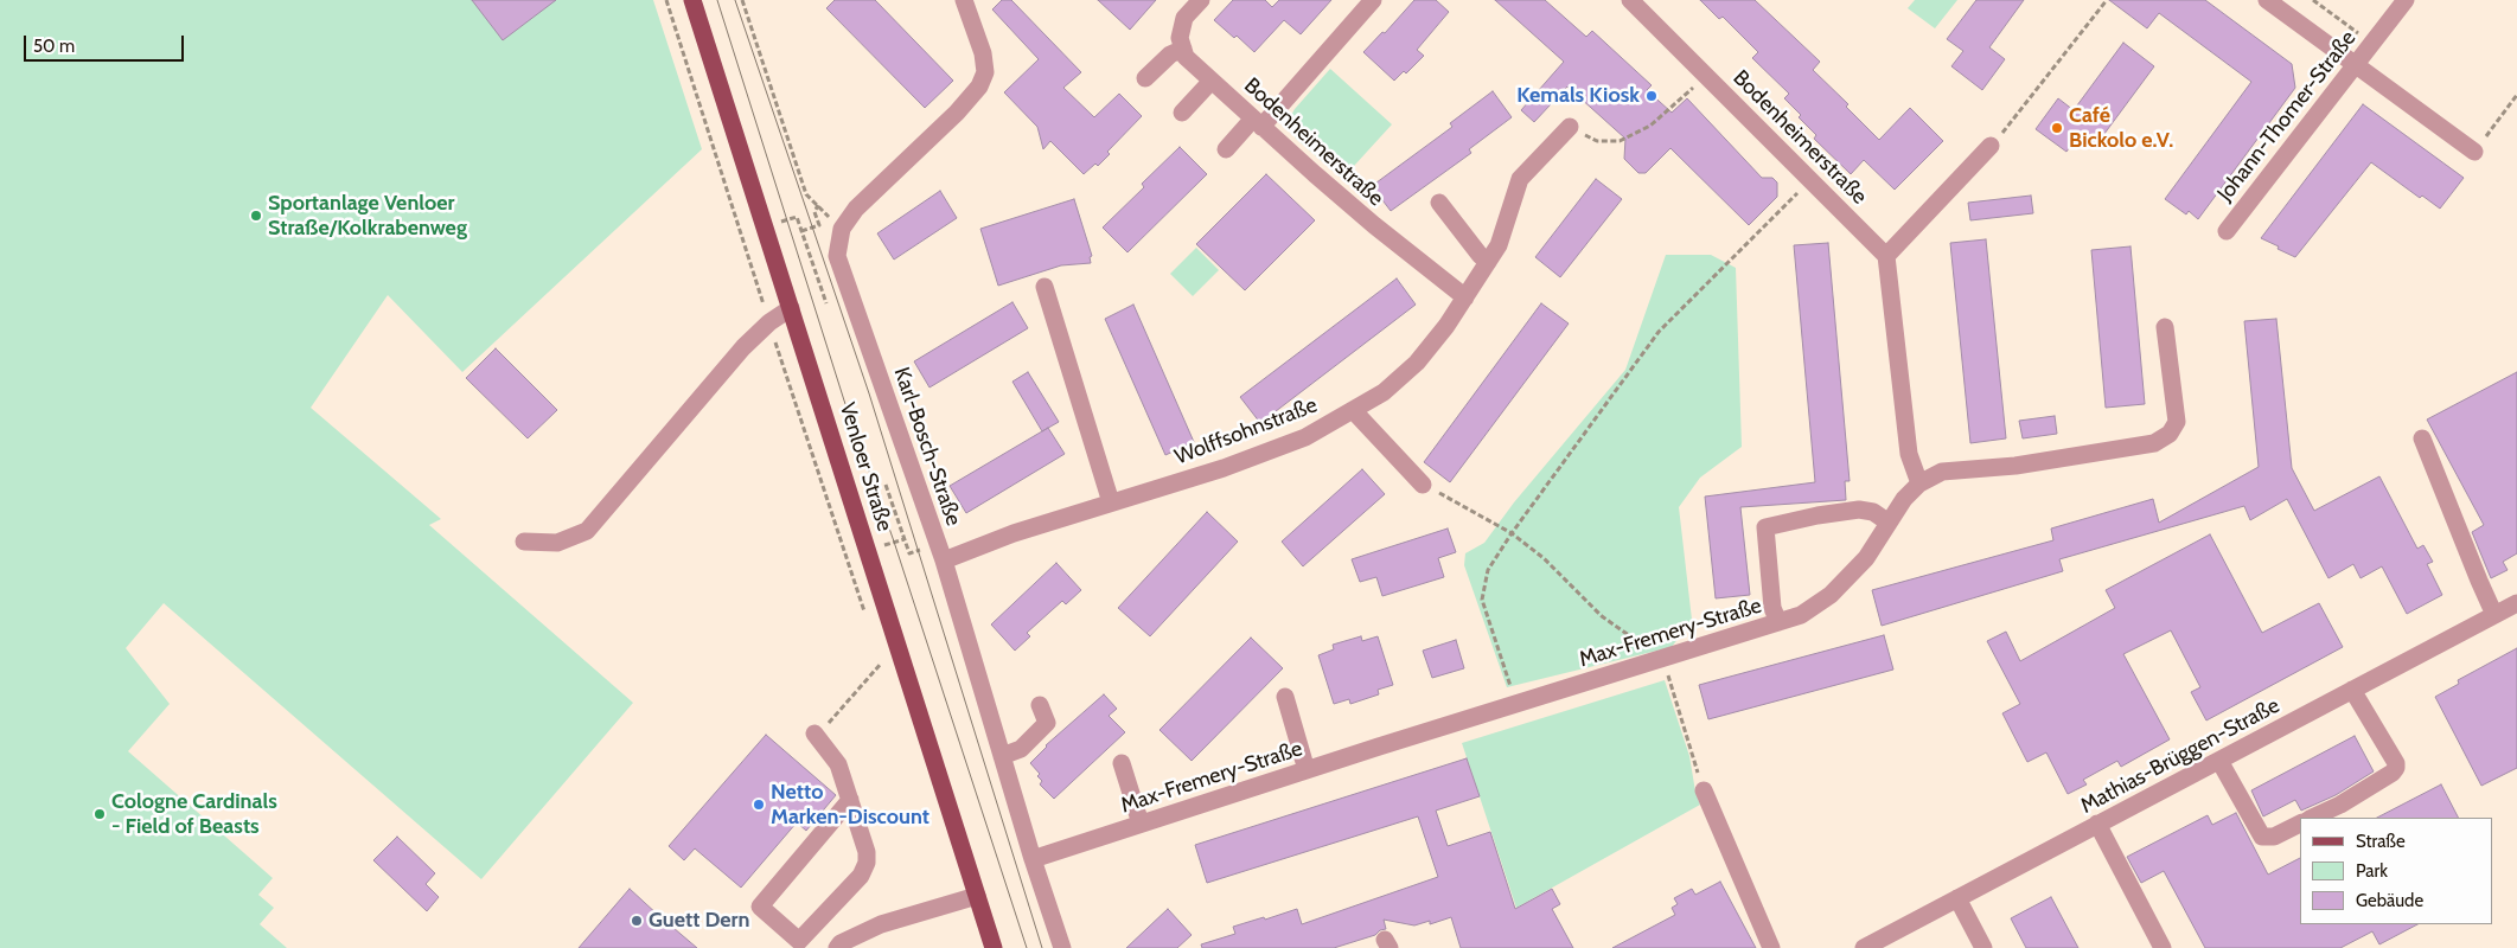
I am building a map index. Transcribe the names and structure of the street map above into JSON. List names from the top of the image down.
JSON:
{
  "streets": {
    "main road": ["Venloer Straße"],
    "street": [
      "Johann-Thomer-Straße",
      "Bodenheimerstraße",
      "Wolffsohnstraße",
      "Karl-Bosch-Straße",
      "Max-Fremery-Straße",
      "Mathias-Brüggen-Straße"
    ]
  },
  "crossings": [
    ["Bodenheimerstraße", "Wolffsohnstraße"],
    ["Wolffsohnstraße", "Karl-Bosch-Straße"],
    ["Karl-Bosch-Straße", "Max-Fremery-Straße"]
  ],
  "places": [
    "Kemals Kiosk",
    "Café Bickolo e.V.",
    "Sportanlage Venloer Straße/Kolkrabenweg",
    "Netto Marken-Discount",
    "Cologne Cardinals - Field of Beasts",
    "Guett Dern"
  ],
  "legend": ["Straße", "Park", "Gebäude"],
  "scale_bar": "50 m"
}
